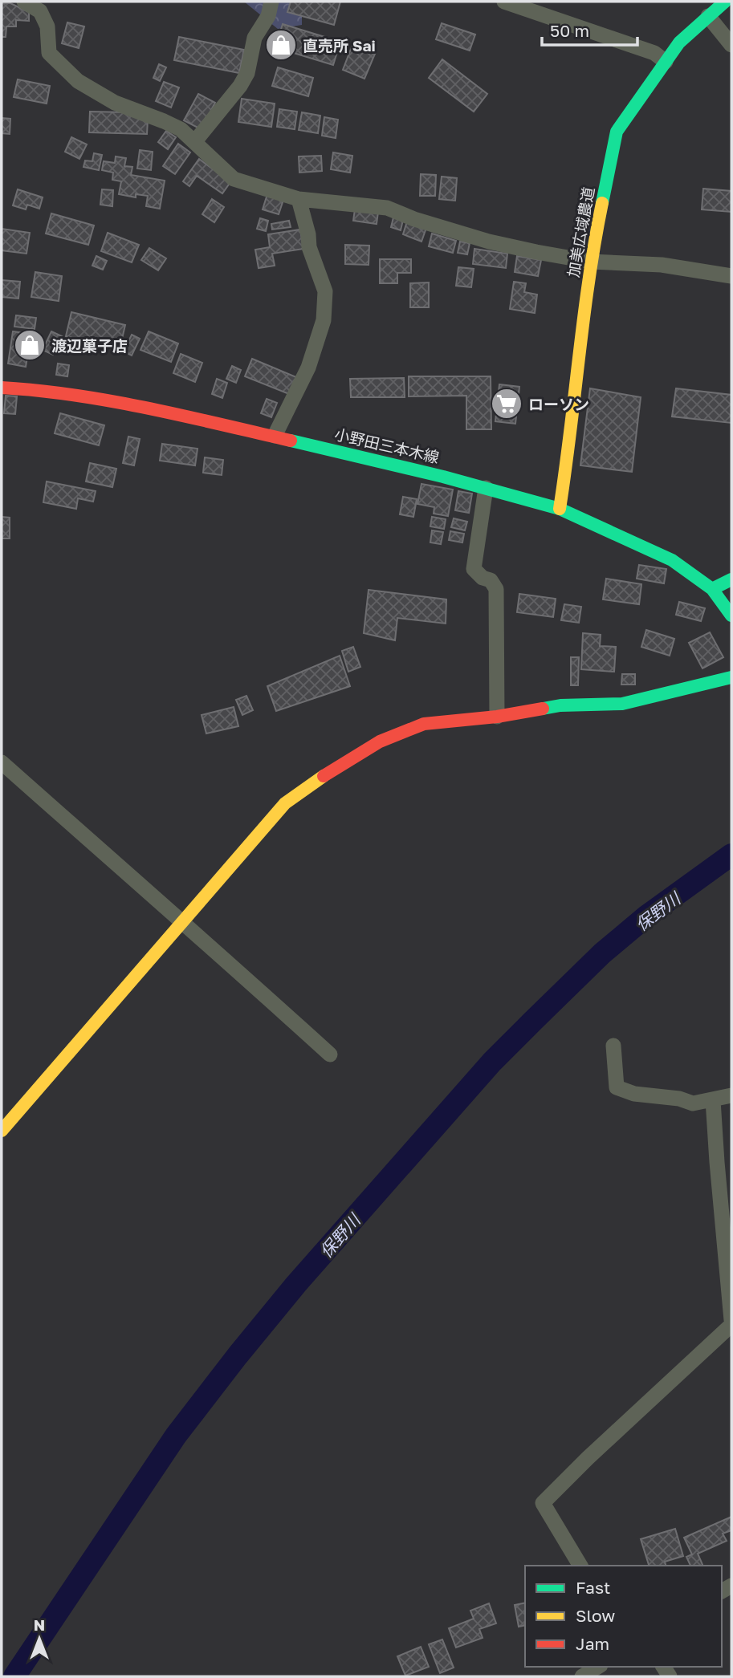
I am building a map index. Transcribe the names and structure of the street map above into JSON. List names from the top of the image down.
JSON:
{
  "streets": {
    "street": ["加美広域農道", "小野田三本木線"]
  },
  "crossings": [
    ["加美広域農道", "小野田三本木線"]
  ],
  "water": ["保野川"],
  "places": {
    "shop": ["直売所 Sai", "渡辺菓子店"],
    "supermarket": ["ローソン"]
  },
  "legend": ["Fast", "Slow", "Jam"],
  "scale_bar": "50 m",
  "north": "top"
}
